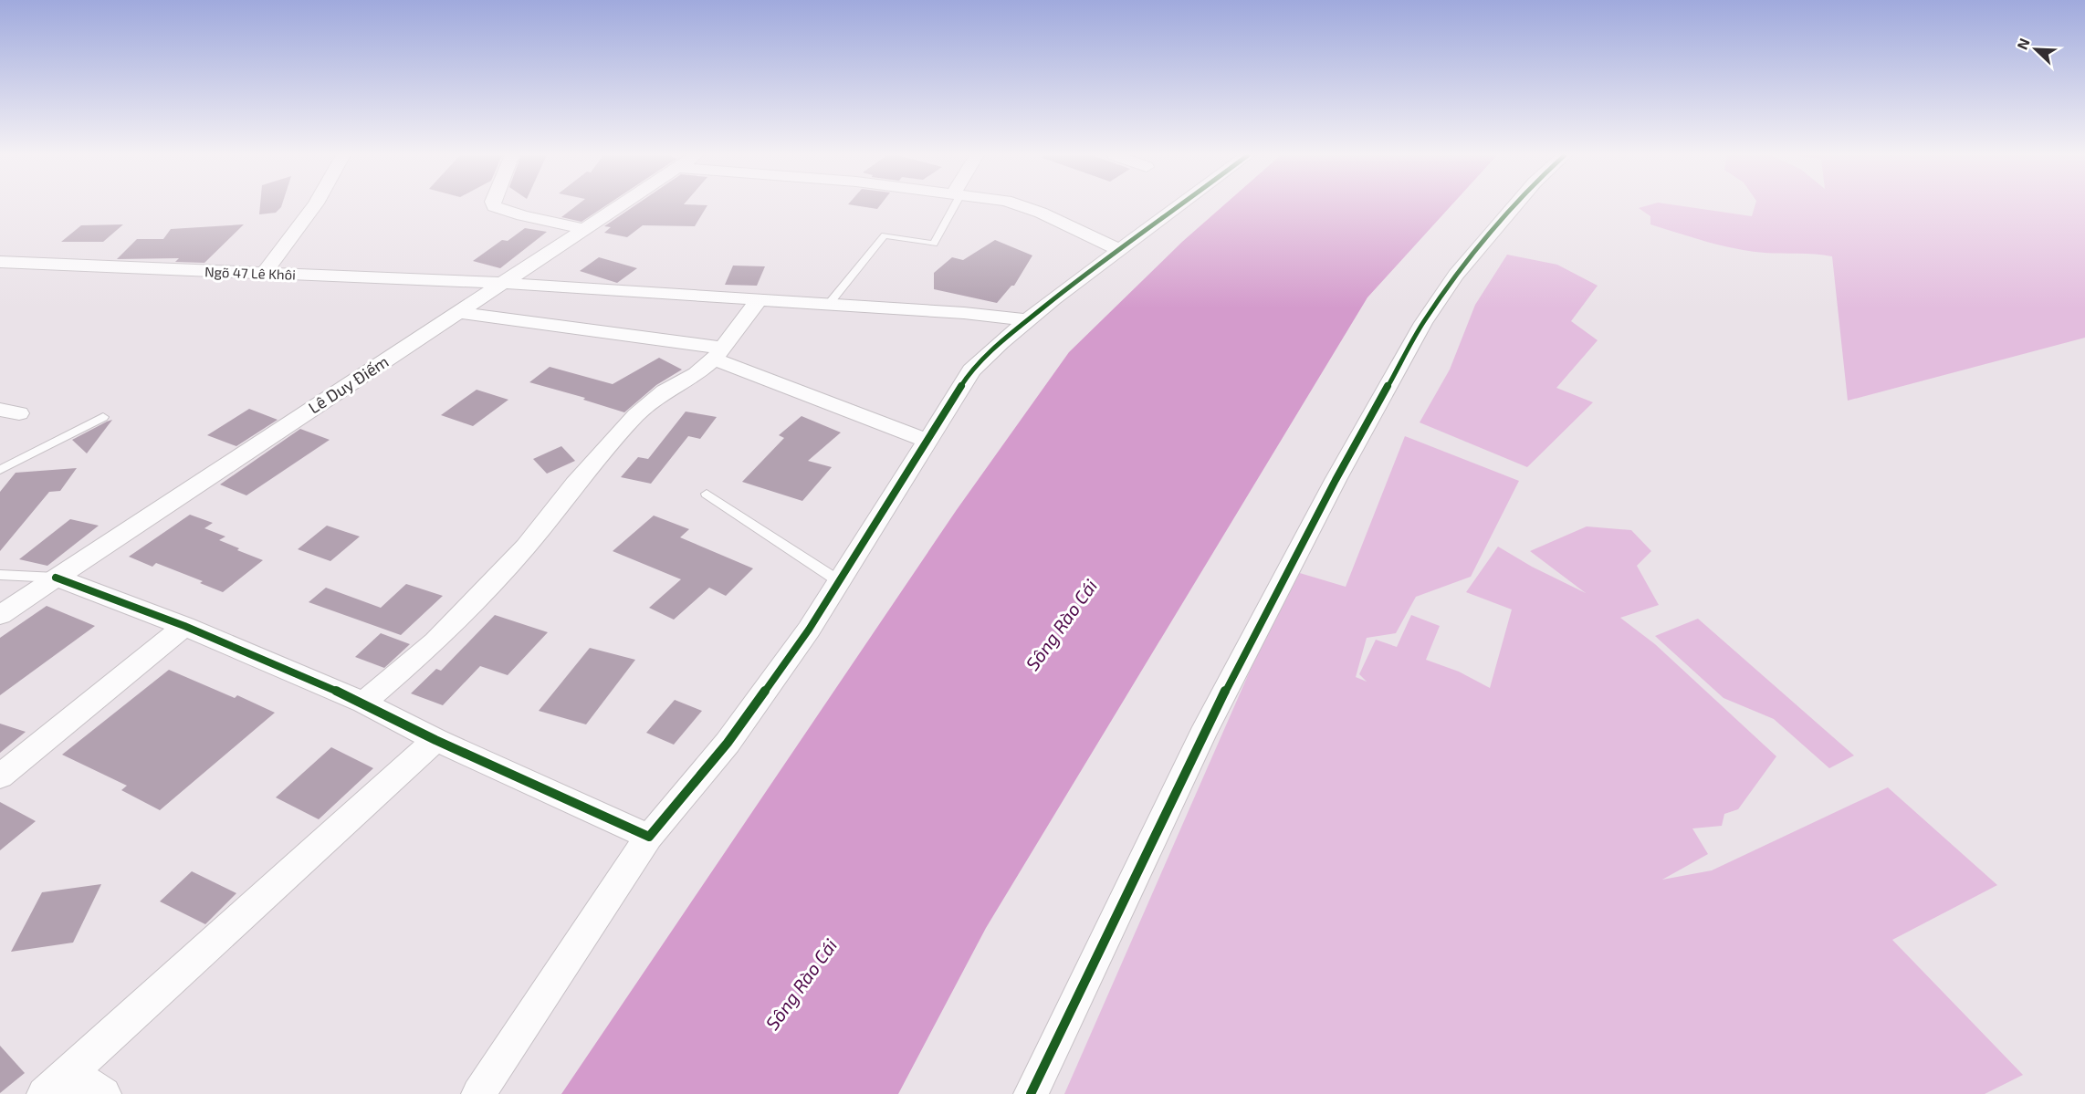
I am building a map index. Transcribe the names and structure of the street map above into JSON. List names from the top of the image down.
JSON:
{
  "streets": {
    "street": ["Ngõ 47 Lê Khôi", "Lê Duy Điếm"]
  },
  "crossings": [
    ["Ngõ 47 Lê Khôi", "Lê Duy Điếm"]
  ],
  "water": ["Sông Rào Cái"],
  "north": "top left"
}
